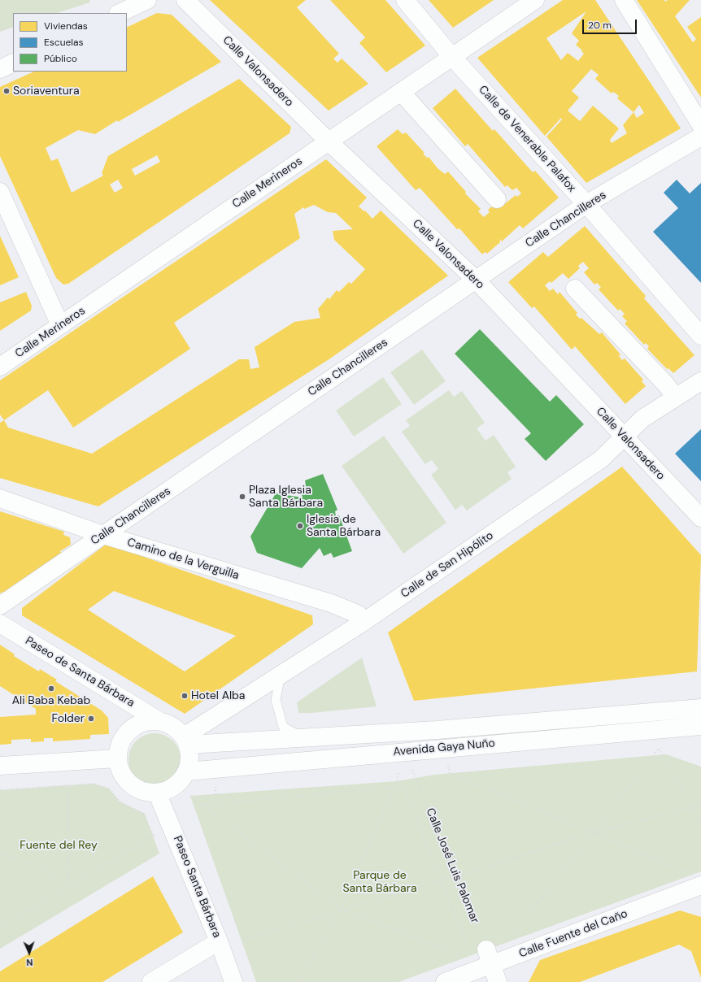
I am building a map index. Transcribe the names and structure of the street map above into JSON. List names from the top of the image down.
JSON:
{
  "streets": {
    "street": [
      "Calle Valonsadero",
      "Calle de Venerable Palafox",
      "Calle Merineros",
      "Calle Chancilleres",
      "Camino de la Verguilla",
      "Calle de San Hipólito",
      "Paseo de Santa Bárbara",
      "Avenida Gaya Nuño",
      "Paseo Santa Bárbara",
      "Calle Fuente del Caño"
    ],
    "path": ["Calle José Luis Palomar"]
  },
  "crossings": [
    ["Calle Valonsadero", "Calle Merineros"],
    ["Calle Valonsadero", "Calle Chancilleres"],
    ["Calle Valonsadero", "Calle de San Hipólito"],
    ["Calle de Venerable Palafox", "Calle Merineros"],
    ["Calle de Venerable Palafox", "Calle Chancilleres"],
    ["Calle Chancilleres", "Camino de la Verguilla"],
    ["Camino de la Verguilla", "Calle de San Hipólito"],
    ["Calle de San Hipólito", "Paseo de Santa Bárbara"],
    ["Calle de San Hipólito", "Avenida Gaya Nuño"],
    ["Calle de San Hipólito", "Paseo Santa Bárbara"],
    ["Paseo de Santa Bárbara", "Avenida Gaya Nuño"],
    ["Paseo de Santa Bárbara", "Paseo Santa Bárbara"],
    ["Avenida Gaya Nuño", "Calle José Luis Palomar"],
    ["Avenida Gaya Nuño", "Paseo Santa Bárbara"],
    ["Calle José Luis Palomar", "Calle Fuente del Caño"]
  ],
  "parks": ["Fuente del Rey", "Parque de Santa Bárbara"],
  "places": [
    "Soriaventura",
    "Plaza Iglesia Santa Bárbara",
    "Iglesia de Santa Bárbara",
    "Ali Baba Kebab",
    "Hotel Alba",
    "Folder"
  ],
  "legend": ["Viviendas", "Escuelas", "Público"],
  "scale_bar": "20 m",
  "north": "bottom"
}
